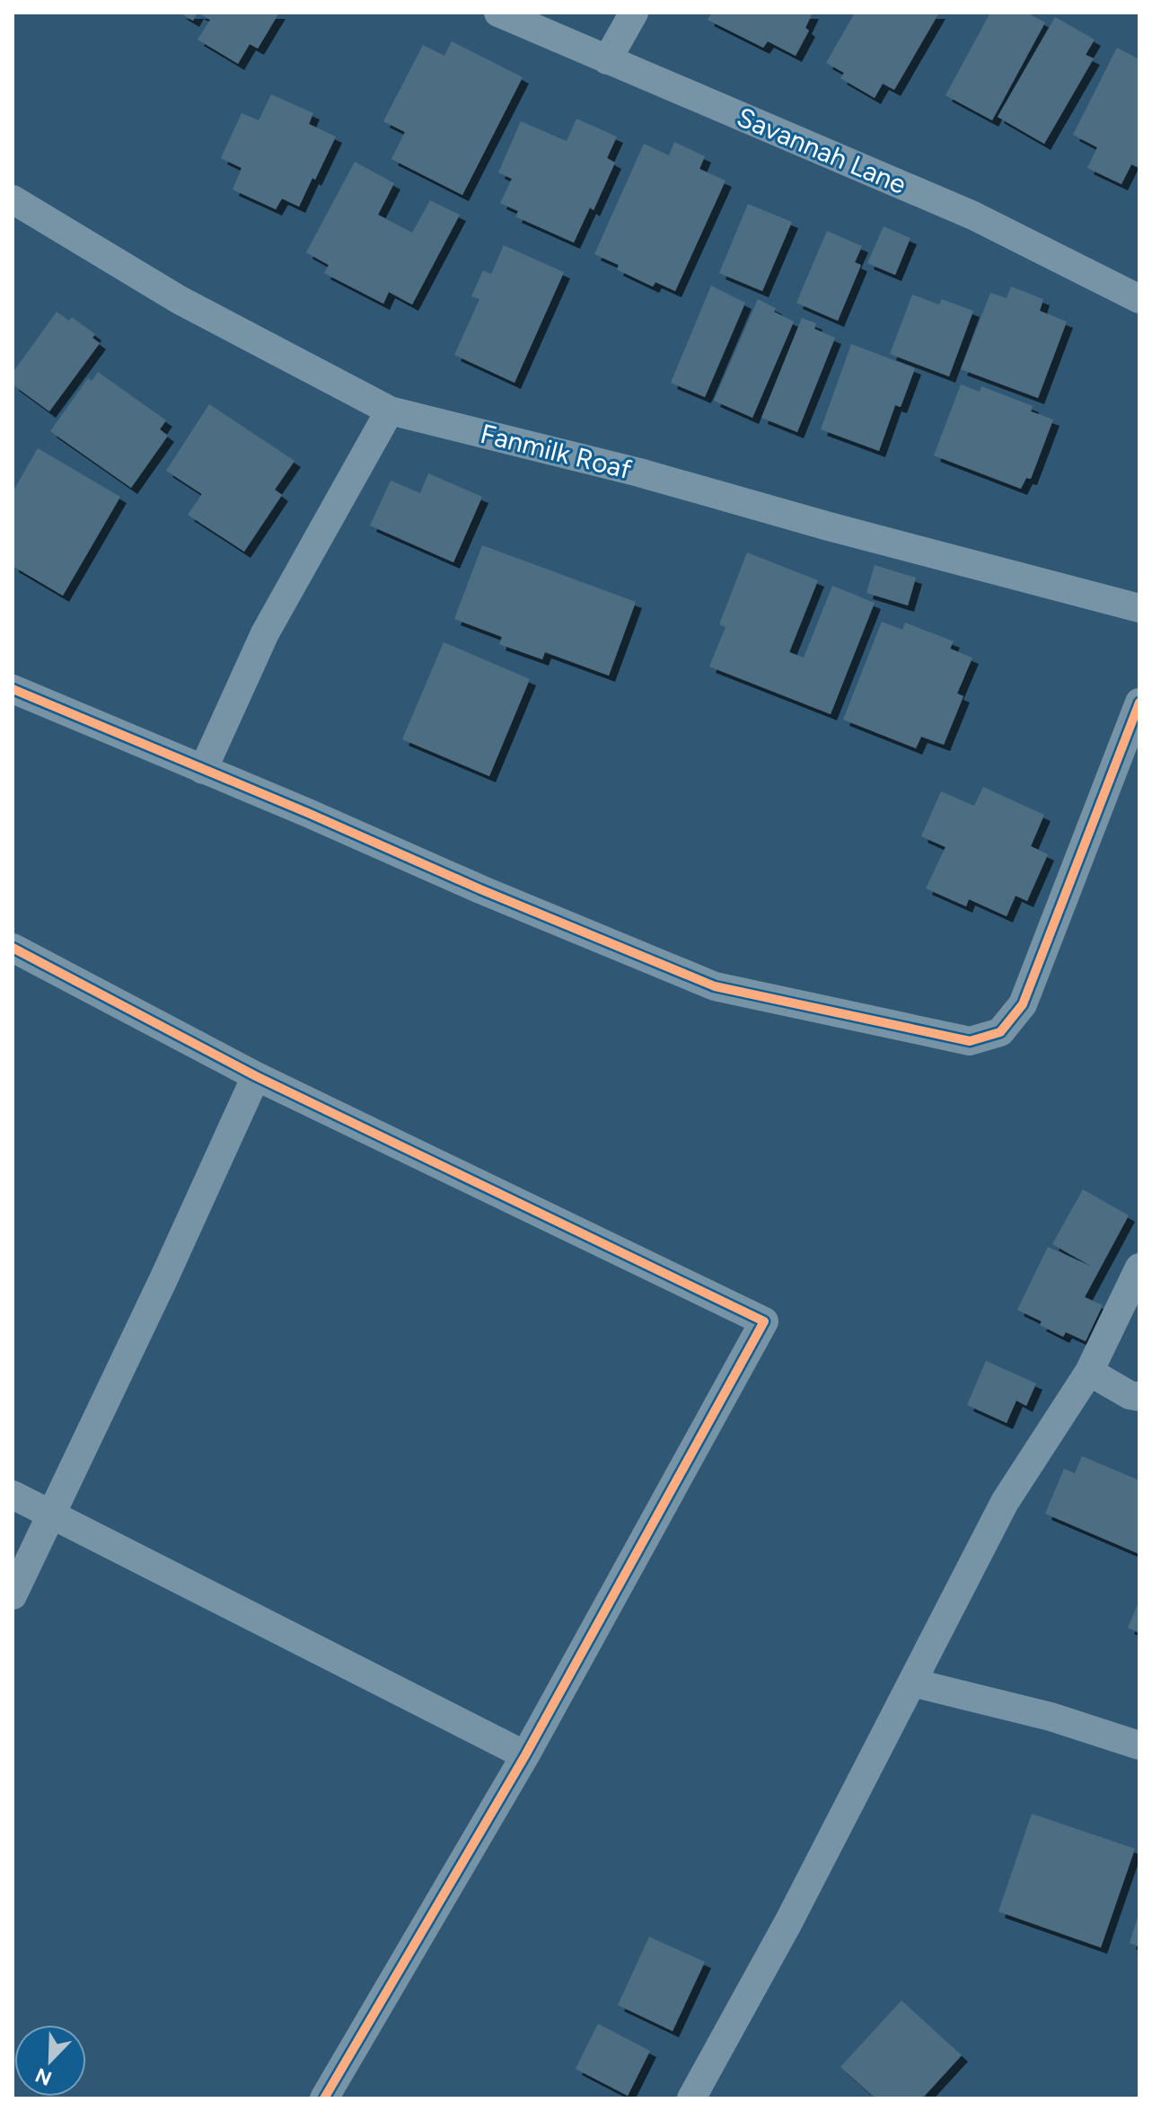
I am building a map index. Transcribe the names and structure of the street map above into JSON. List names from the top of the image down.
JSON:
{
  "streets": {
    "street": ["Savannah Lane", "Fanmilk Roaf"]
  },
  "north": "bottom left"
}
